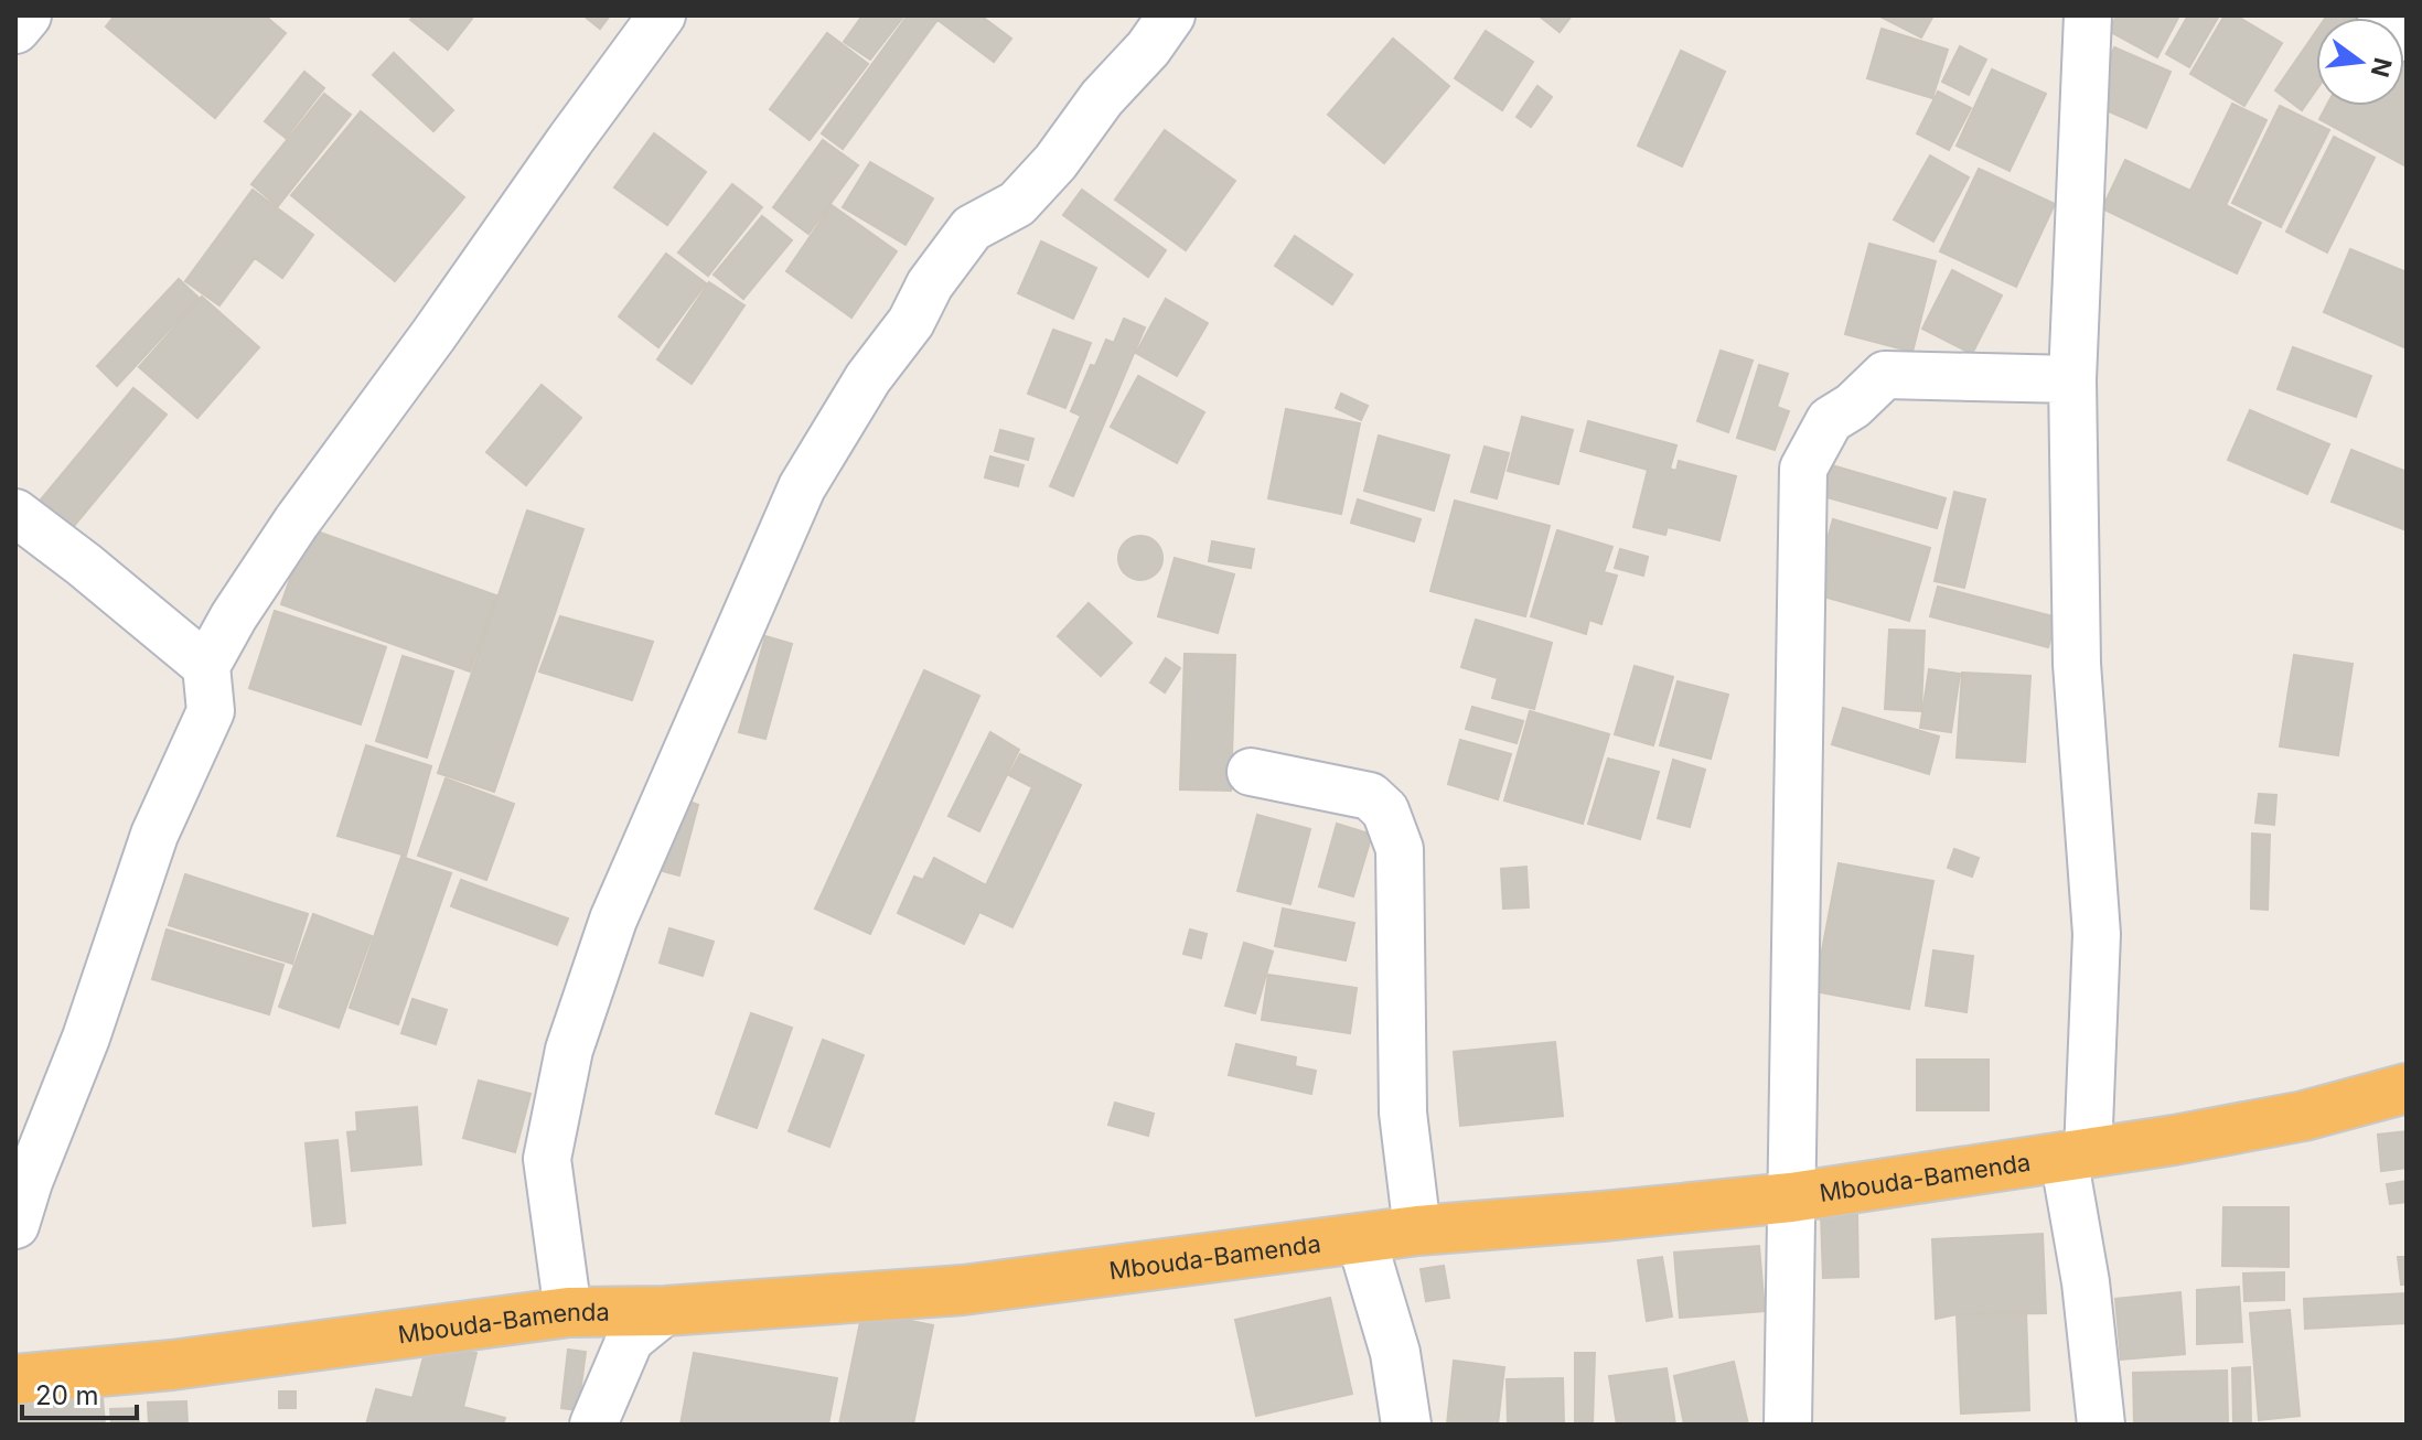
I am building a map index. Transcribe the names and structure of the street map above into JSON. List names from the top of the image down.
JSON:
{
  "streets": {
    "highway": ["Mbouda-Bamenda"]
  },
  "scale_bar": "20 m",
  "north": "right"
}
